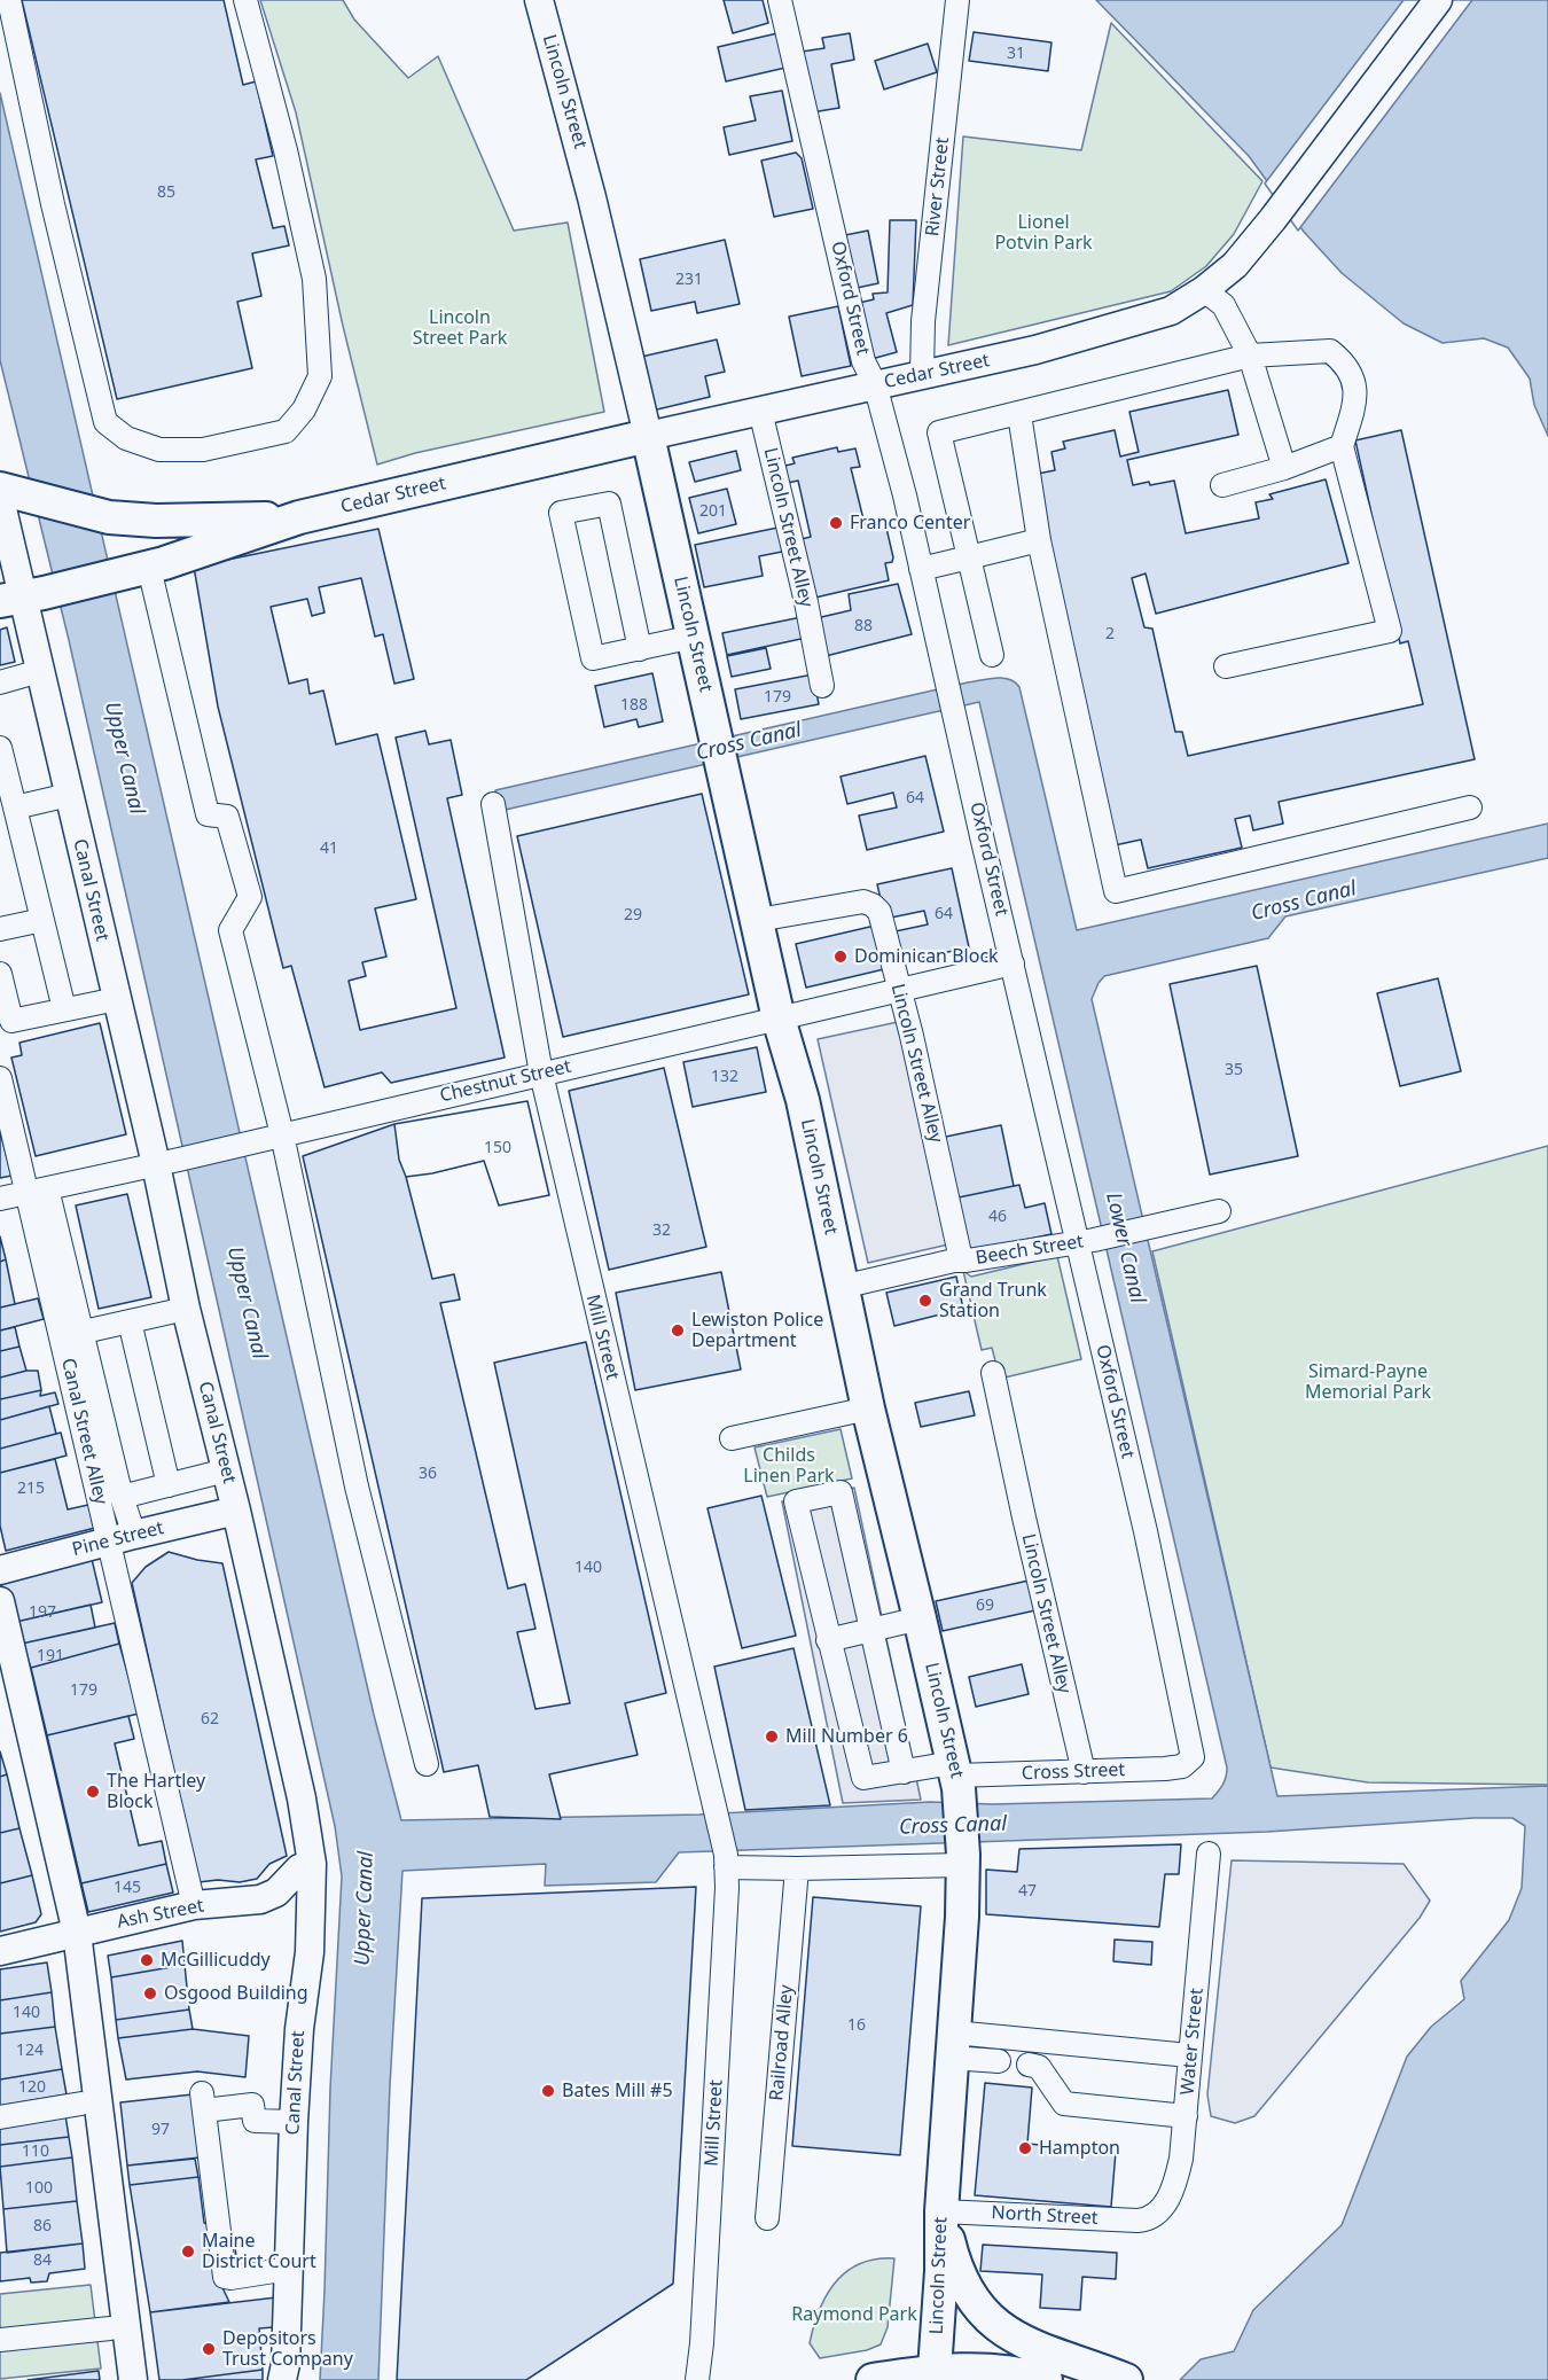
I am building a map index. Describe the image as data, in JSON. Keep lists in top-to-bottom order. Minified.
{"streets":{"highway":["Lincoln Street","Cedar Street"],"main road":["Canal Street","Pine Street","Ash Street"],"street":["River Street","Oxford Street","Lincoln Street Alley","Chestnut Street","Beech Street","Mill Street","Canal Street Alley","Cross Street","Water Street","Railroad Alley","North Street"]},"crossings":[["Lincoln Street","Cedar Street"],["Lincoln Street","Lincoln Street Alley"],["Lincoln Street","Chestnut Street"],["Lincoln Street","Beech Street"],["Lincoln Street","Cross Street"],["Lincoln Street","North Street"],["River Street","Cedar Street"],["Oxford Street","Cedar Street"],["Oxford Street","Chestnut Street"],["Oxford Street","Beech Street"],["Oxford Street","Cross Street"],["Cedar Street","Lincoln Street Alley"],["Cedar Street","Canal Street"],["Lincoln Street Alley","Chestnut Street"],["Lincoln Street Alley","Beech Street"],["Lincoln Street Alley","Cross Street"],["Canal Street","Chestnut Street"],["Canal Street","Pine Street"],["Canal Street","Ash Street"],["Chestnut Street","Mill Street"],["Chestnut Street","Canal Street Alley"],["Canal Street Alley","Pine Street"],["Canal Street Alley","Ash Street"],["Water Street","North Street"]],"water":["Cross Canal","Upper Canal","Lower Canal"],"parks":["Lionel Potvin Park","Lincoln Street Park","Simard-Payne Memorial Park","Childs Linen Park","Raymond Park"],"places":["Franco Center","Dominican Block","Grand Trunk Station","Lewiston Police Department","Mill Number 6","The Hartley Block","McGillicuddy","Osgood Building","Bates Mill #5","Hampton","Maine District Court","Depositors Trust Company"],"house_numbers":["31","85","231","201","88","2","179","188","64","41","64","29","35","132","150","46","32","36","215","140","69","197","191","179","62","145","47","140","16","124","120","97","110","100","86","84"]}
